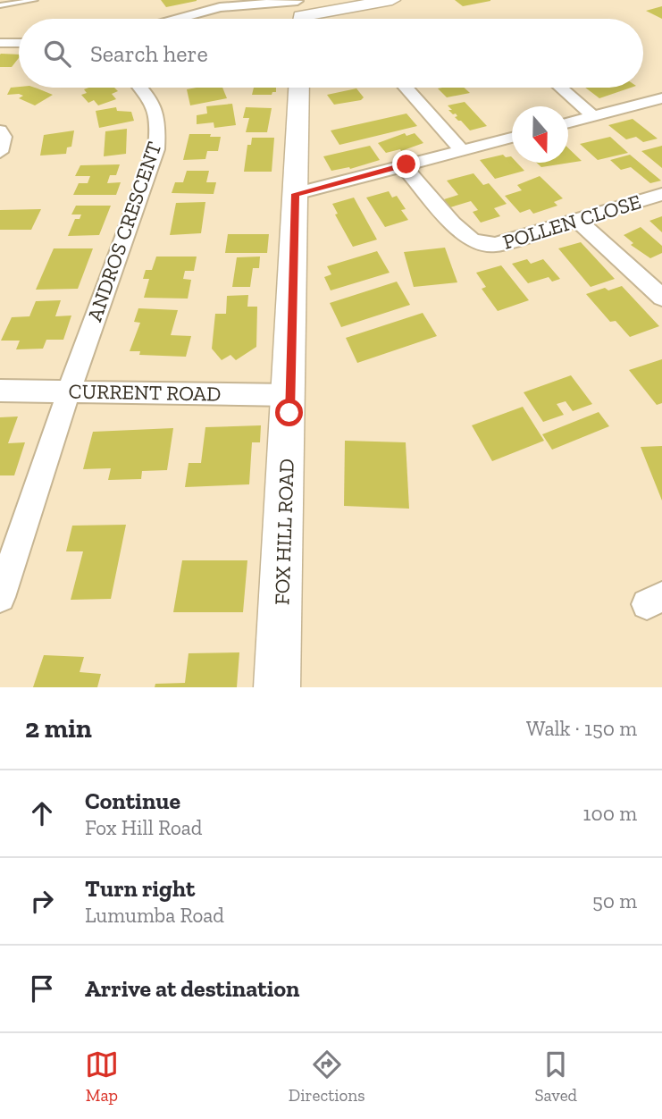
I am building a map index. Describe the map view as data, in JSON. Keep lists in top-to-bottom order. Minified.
{"streets":{"main road":["FOX HILL ROAD"],"street":["POLLEN CLOSE","ANDROS CRESCENT","CURRENT ROAD"]},"crossings":[["ANDROS CRESCENT","CURRENT ROAD"],["CURRENT ROAD","FOX HILL ROAD"]],"north":"bottom","page":{"search":"Search here","heading":["2 min","Walk · 150 m"],"list":[["Continue","Fox Hill Road","100 m"],["Turn right","Lumumba Road","50 m"],"Arrive at destination"],"nav":["Map","Directions","Saved"]}}
